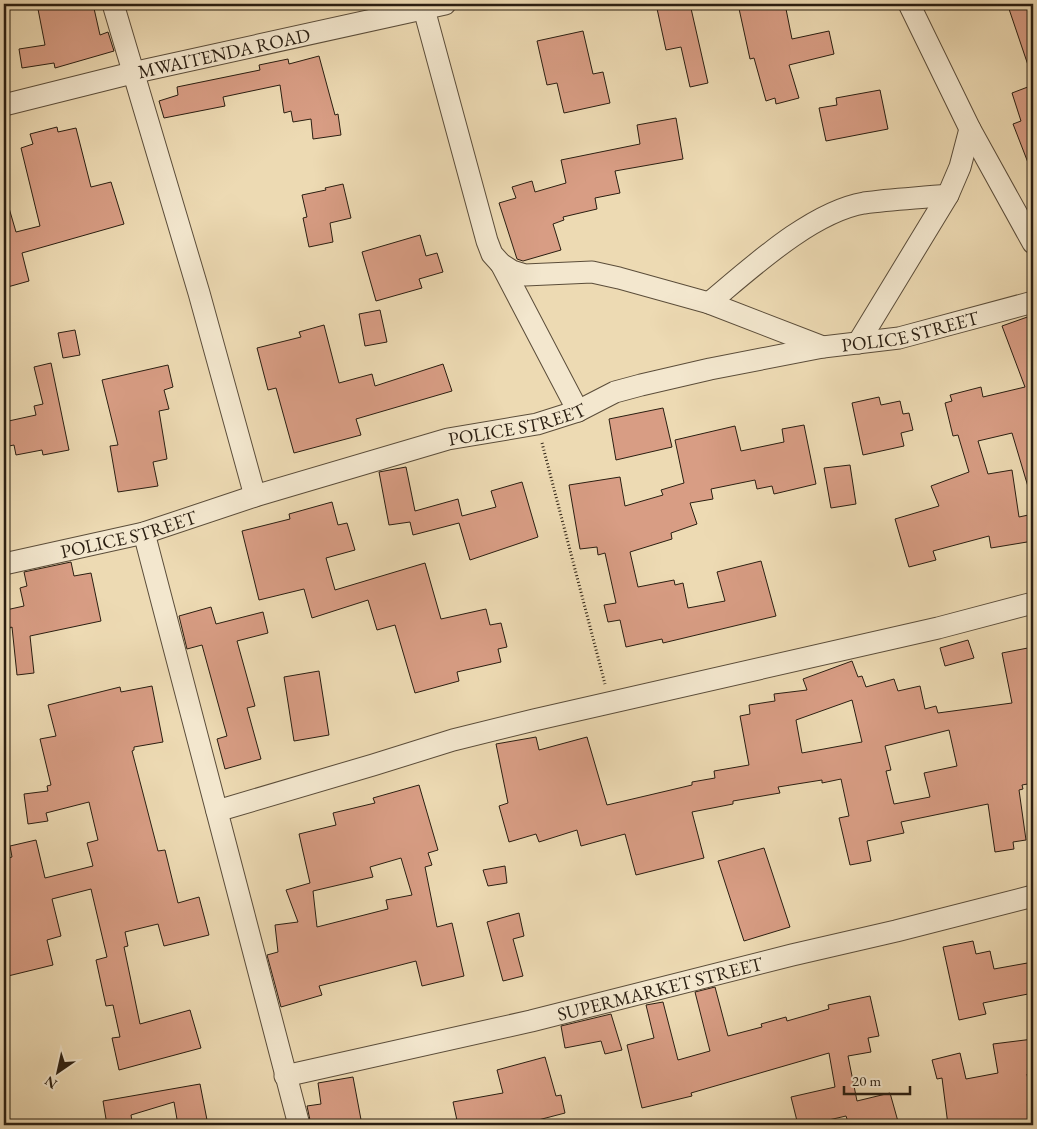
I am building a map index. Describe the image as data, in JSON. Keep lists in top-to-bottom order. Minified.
{"streets":{"street":["MWAITENDA ROAD","POLICE STREET","SUPERMARKET STREET"]},"scale_bar":"20 m","north":"bottom left"}
